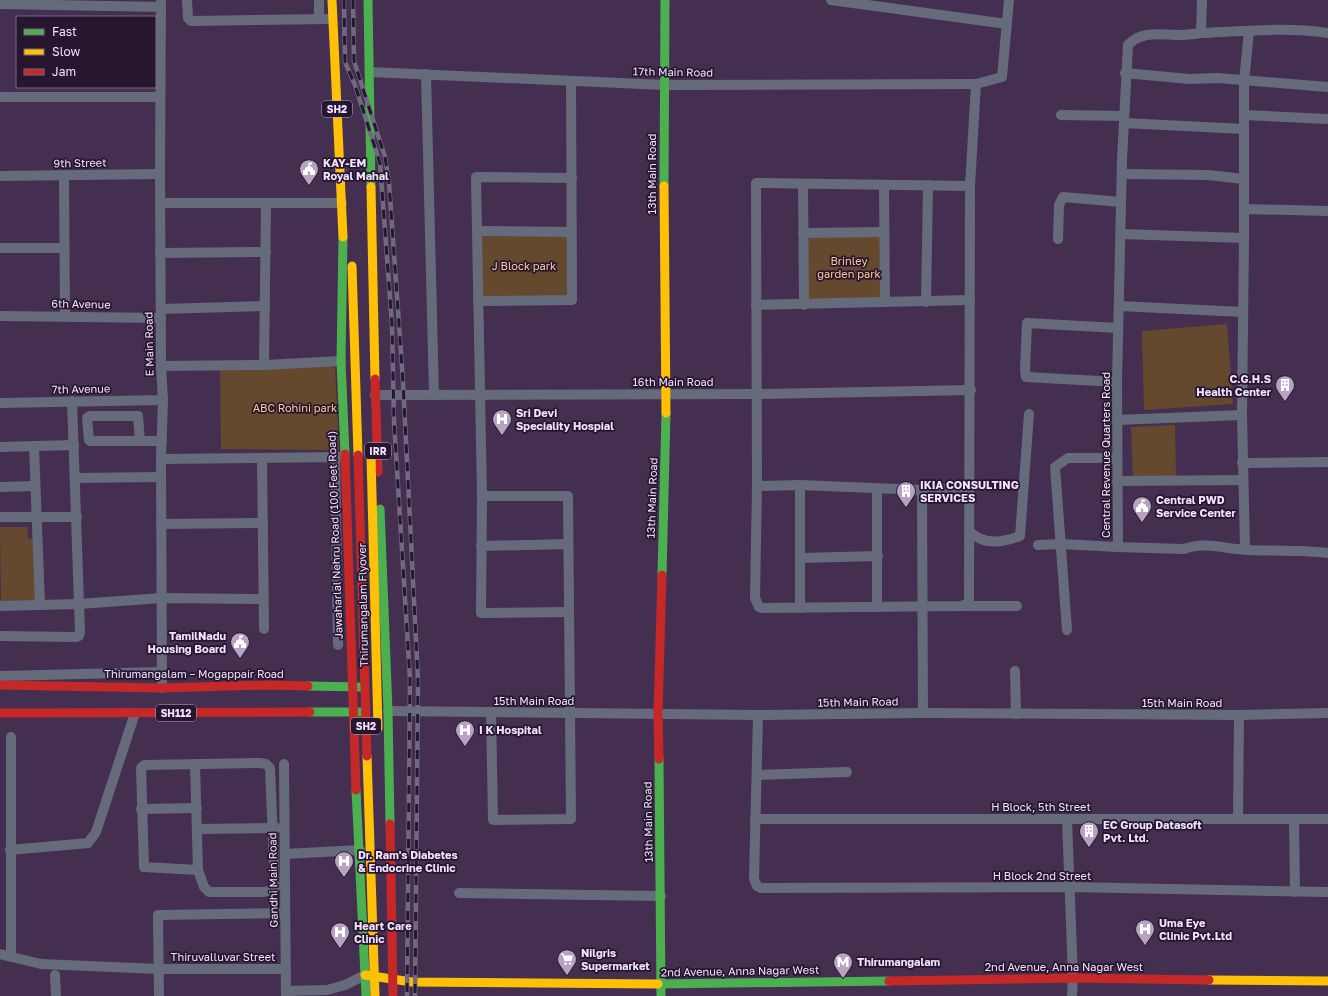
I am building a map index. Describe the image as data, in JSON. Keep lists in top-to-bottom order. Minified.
{"streets":{"main road":["SH2","13th Main Road","IRR","Jawaharlal Nehru Road (100 Feet Road)","Thirumangalam Flyover","Thirumangalam – Mogappair Road","SH112","2nd Avenue, Anna Nagar West"],"street":["17th Main Road","9th Street","6th Avenue","E Main Road","16th Main Road","7th Avenue","Central Revenue Quarters Road","15th Main Road","H Block, 5th Street","H Block 2nd Street","Gandhi Main Road","Thiruvalluvar Street"]},"crossings":[["17th Main Road","SH2"],["17th Main Road","13th Main Road"],["SH2","IRR"],["SH2","Thirumangalam Flyover"],["9th Street","E Main Road"],["13th Main Road","16th Main Road"],["13th Main Road","15th Main Road"],["13th Main Road","2nd Avenue, Anna Nagar West"],["6th Avenue","E Main Road"],["E Main Road","7th Avenue"],["E Main Road","Thirumangalam – Mogappair Road"],["16th Main Road","IRR"],["IRR","Thirumangalam Flyover"],["IRR","Thirumangalam – Mogappair Road"],["IRR","15th Main Road"],["IRR","SH112"],["IRR","2nd Avenue, Anna Nagar West"],["Jawaharlal Nehru Road (100 Feet Road)","Thirumangalam Flyover"],["Jawaharlal Nehru Road (100 Feet Road)","Thirumangalam – Mogappair Road"],["Jawaharlal Nehru Road (100 Feet Road)","SH112"],["Jawaharlal Nehru Road (100 Feet Road)","2nd Avenue, Anna Nagar West"],["15th Main Road","SH112"],["H Block, 5th Street","H Block 2nd Street"],["Gandhi Main Road","Thiruvalluvar Street"]],"parks":["Brinley garden park","J Block park","ABC Rohini park"],"places":{"public building":["KAY-EM Royal Mahal","Central PWD Service Center","TamilNadu Housing Board"],"building":["C.G.H.S Health Center","IKIA CONSULTING SERVICES","EC Group Datasoft Pvt. Ltd."],"hospital":["Sri Devi Speciality Hospial","I K Hospital","Dr. Ram's Diabetes & Endocrine Clinic","Uma Eye Clinic Pvt.Ltd","Heart Care Clinic"],"supermarket":["Nilgris Supermarket"],"metro station":["Thirumangalam"]},"legend":["Fast","Slow","Jam"]}
